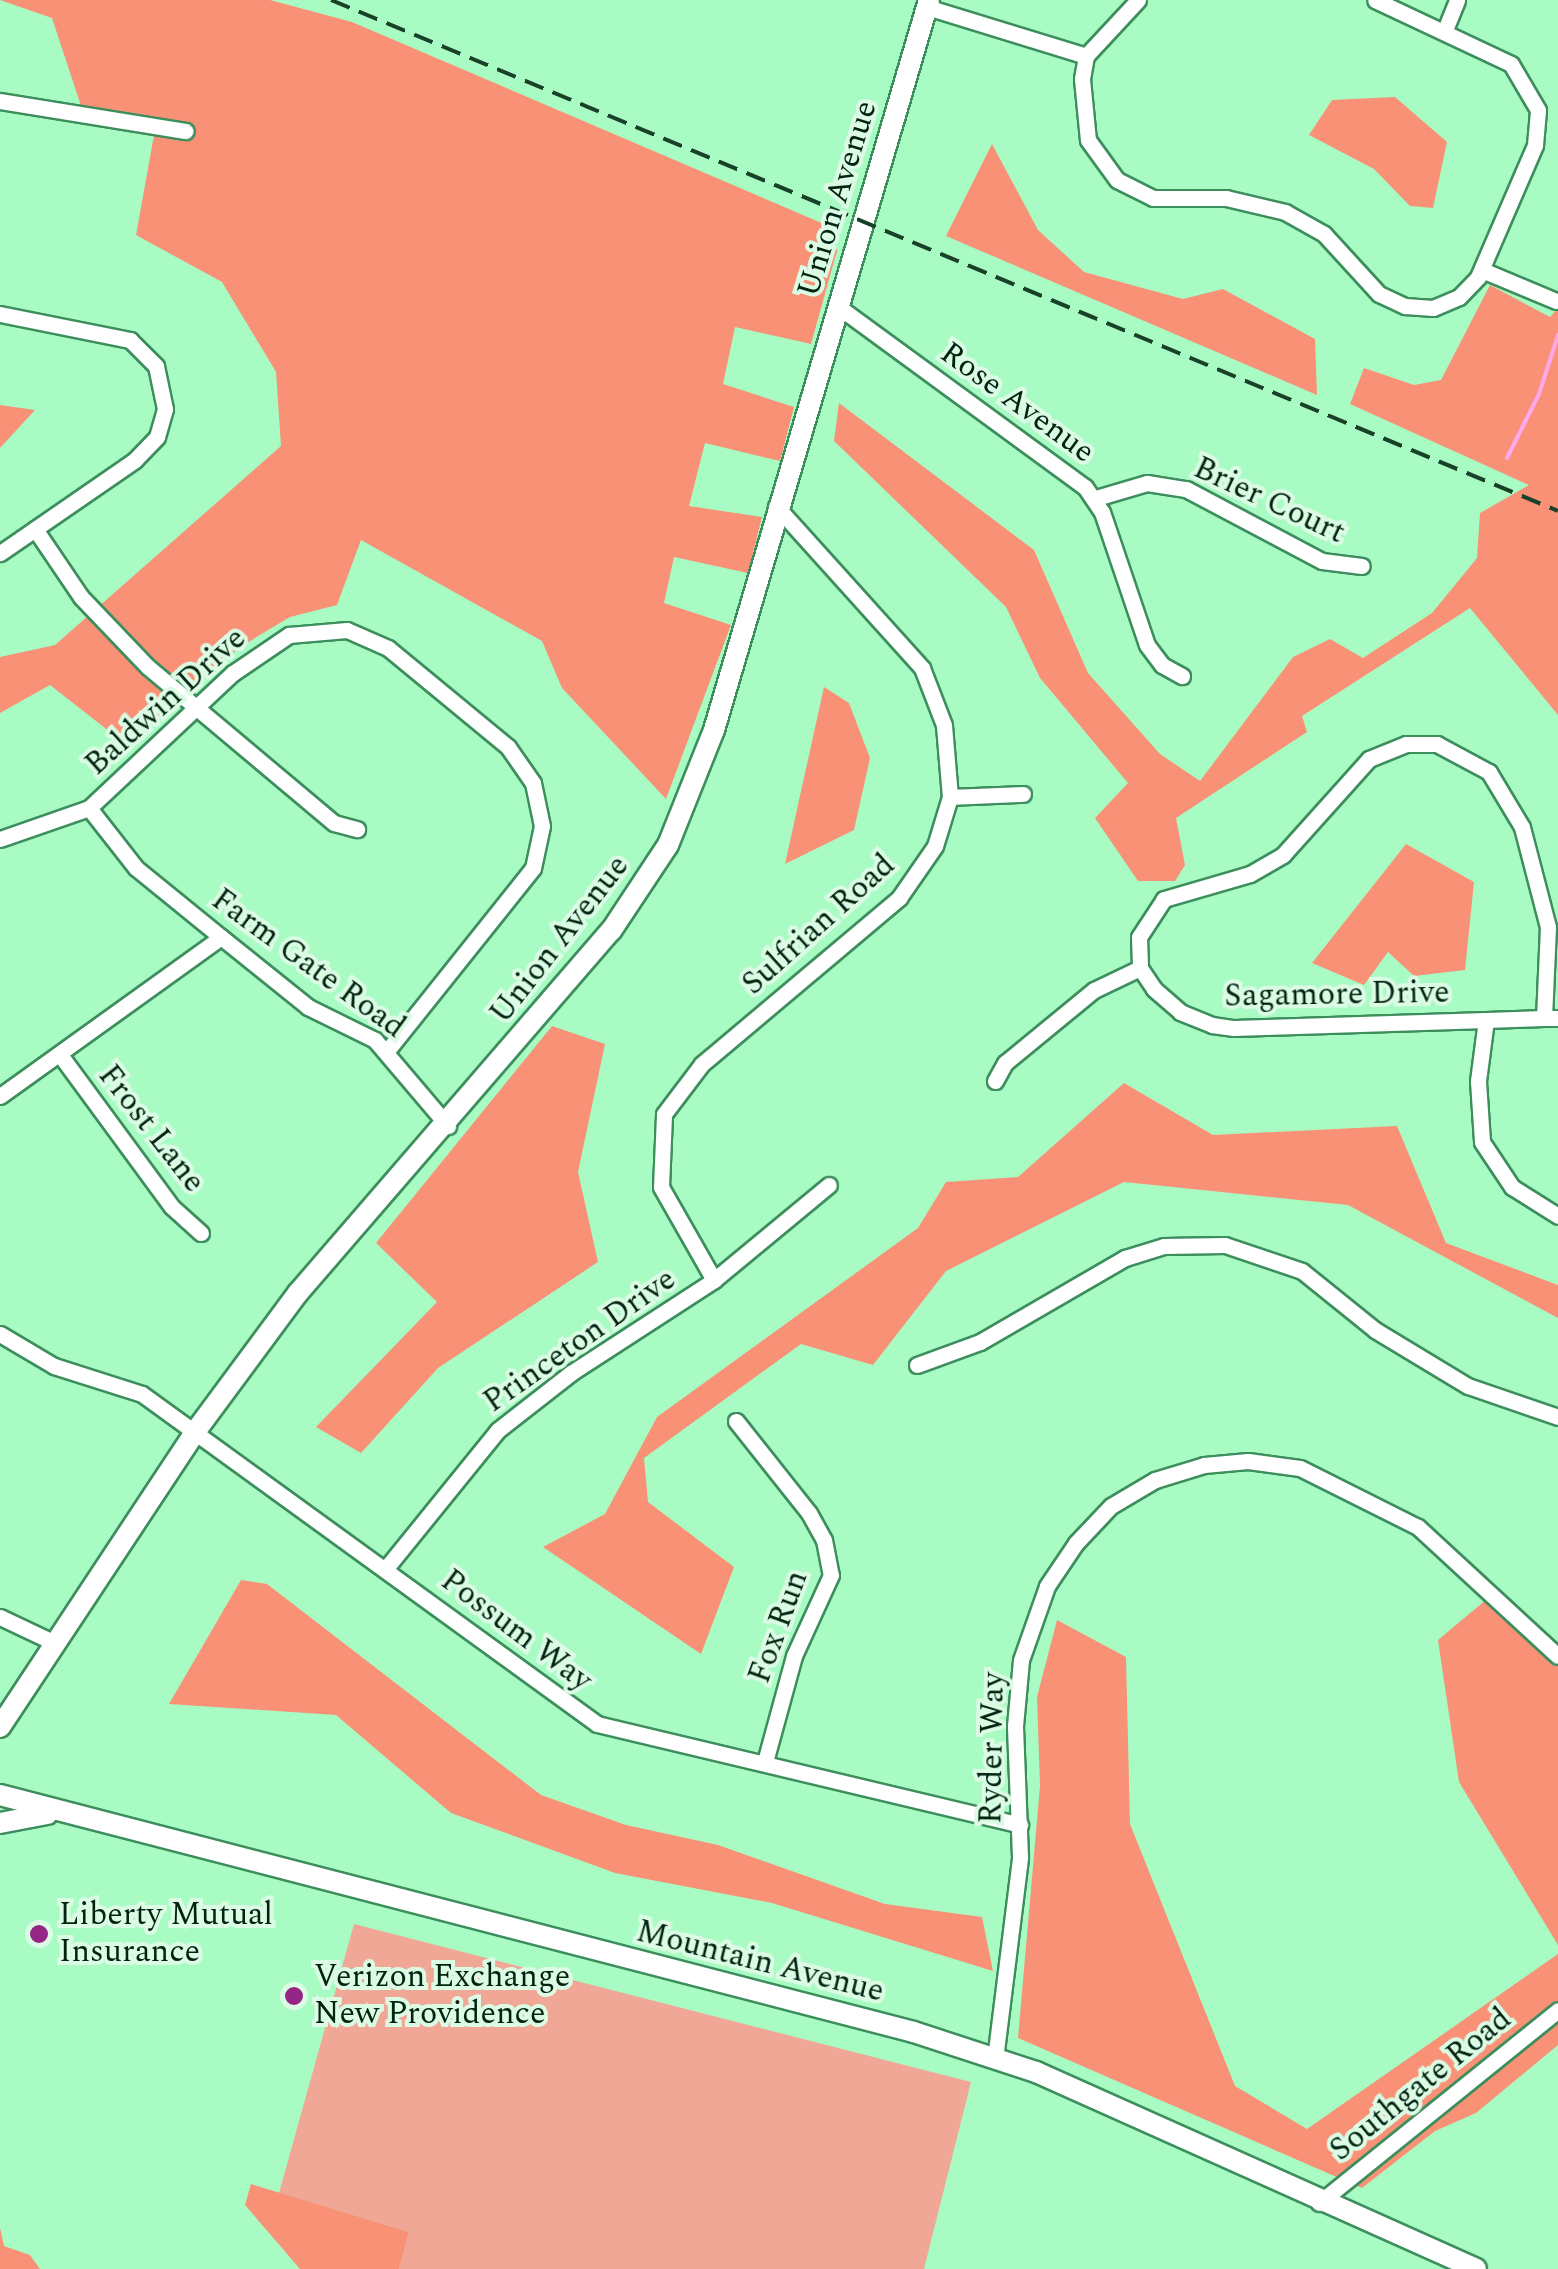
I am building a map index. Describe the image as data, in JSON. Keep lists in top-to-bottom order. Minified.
{"streets":{"main road":["Union Avenue","Mountain Avenue"],"street":["Rose Avenue","Brier Court","Baldwin Drive","Sulfrian Road","Farm Gate Road","Sagamore Drive","Frost Lane","Princeton Drive","Fox Run","Possum Way","Ryder Way","Southgate Road"]},"crossings":[["Union Avenue","Rose Avenue"],["Union Avenue","Sulfrian Road"],["Union Avenue","Farm Gate Road"],["Union Avenue","Possum Way"],["Rose Avenue","Brier Court"],["Baldwin Drive","Farm Gate Road"],["Sulfrian Road","Princeton Drive"],["Princeton Drive","Possum Way"],["Fox Run","Possum Way"],["Possum Way","Ryder Way"],["Ryder Way","Mountain Avenue"],["Mountain Avenue","Southgate Road"]],"places":["Liberty Mutual Insurance","Verizon Exchange New Providence"]}
